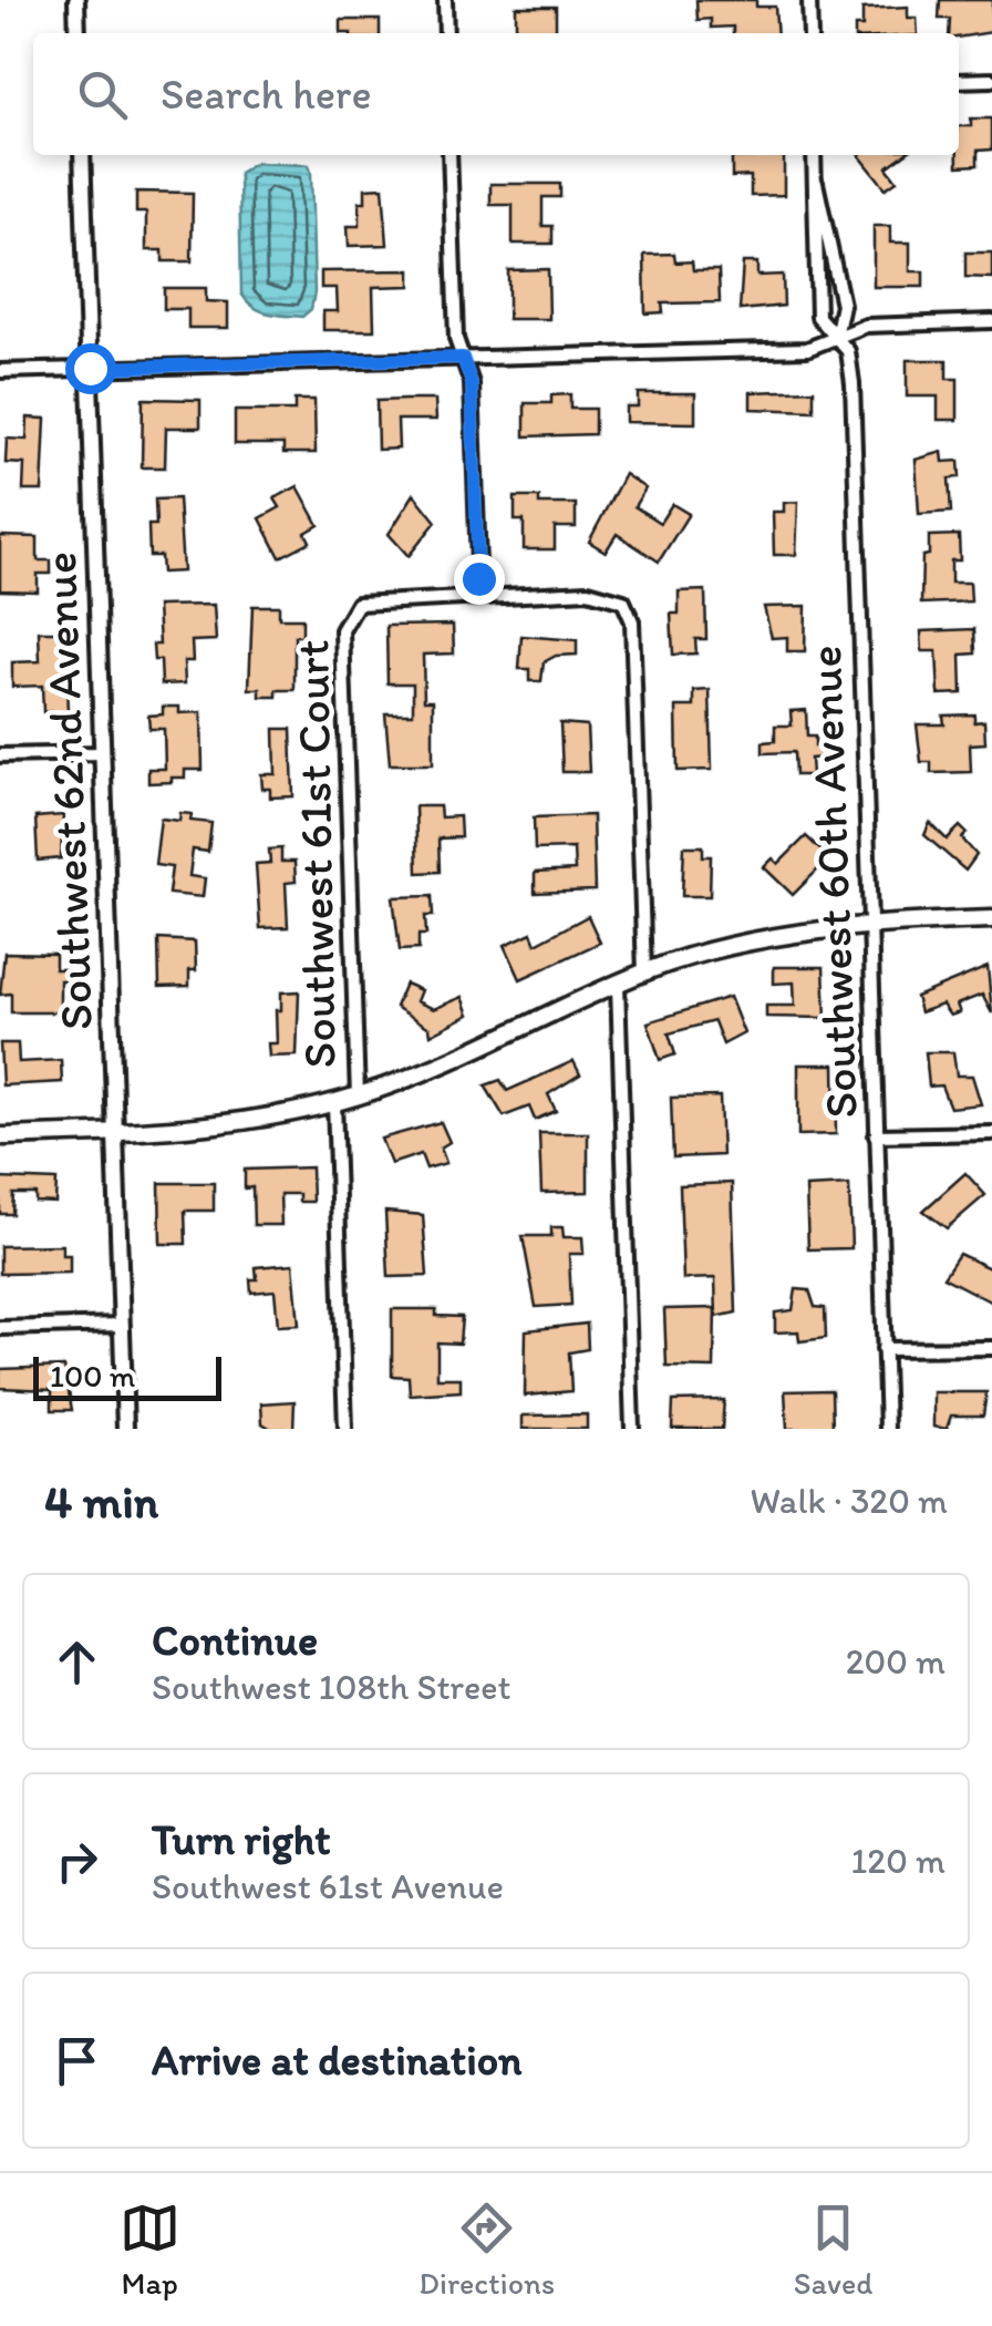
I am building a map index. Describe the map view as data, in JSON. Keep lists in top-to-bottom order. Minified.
{"streets":{"street":["Southwest 62nd Avenue","Southwest 61st Court","Southwest 60th Avenue"]},"scale_bar":"100 m","page":{"search":"Search here","scale":"100 m","heading":["4 min","Walk · 320 m"],"list":[["Continue","Southwest 108th Street","200 m"],["Turn right","Southwest 61st Avenue","120 m"],"Arrive at destination"],"nav":["Map","Directions","Saved"]}}
